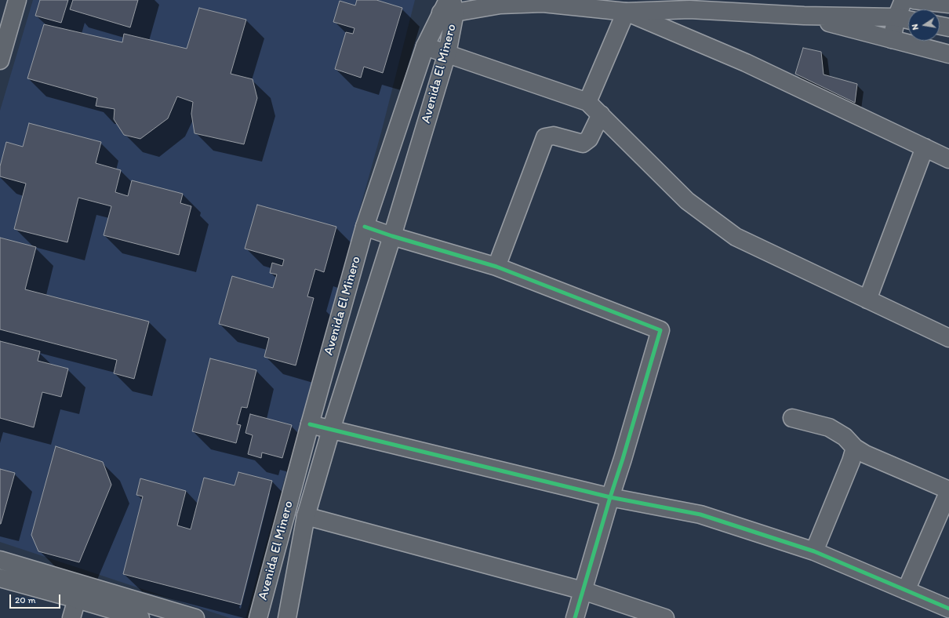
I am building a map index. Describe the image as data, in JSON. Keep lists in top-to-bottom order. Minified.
{"streets":{"street":["Avenida El Minero"]},"scale_bar":"20 m","north":"left"}
